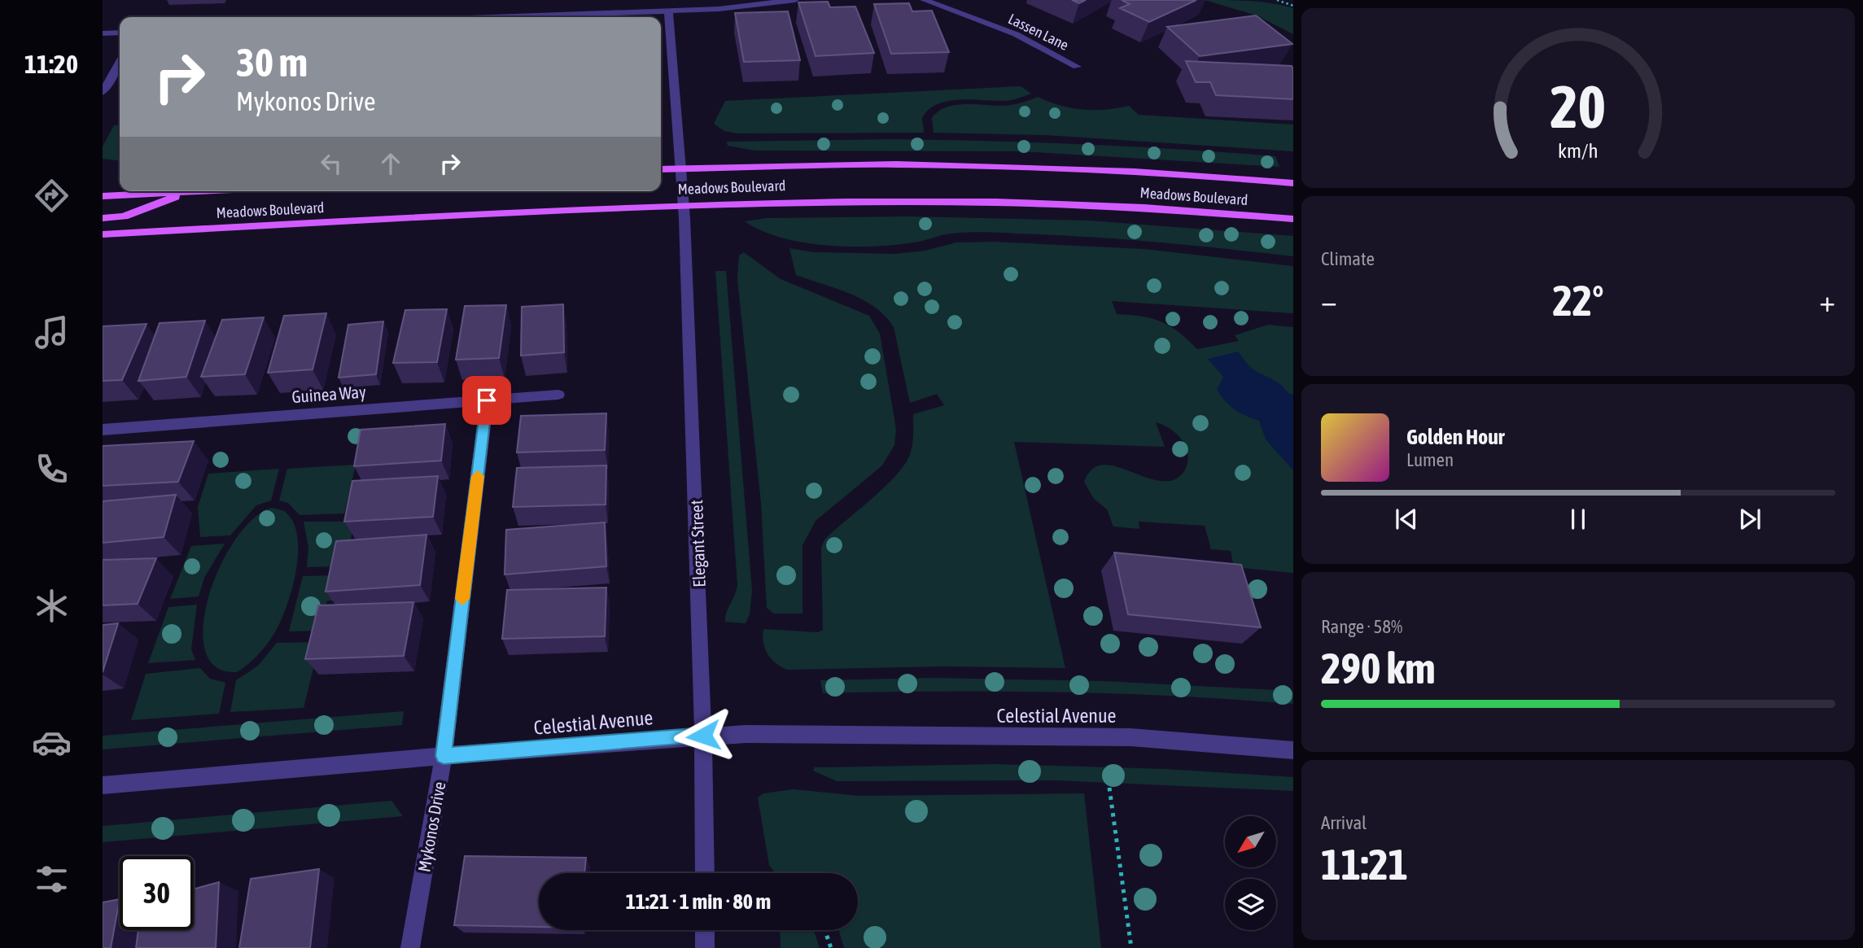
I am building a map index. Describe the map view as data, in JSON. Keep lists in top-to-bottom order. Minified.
{"streets":{"main road":["Meadows Boulevard"],"street":["Lassen Lane","Guinea Way","Elegant Street","Celestial Avenue","Mykonos Drive"]},"crossings":[["Meadows Boulevard","Elegant Street"],["Guinea Way","Mykonos Drive"],["Elegant Street","Celestial Avenue"],["Celestial Avenue","Mykonos Drive"]],"north":"bottom left","page":{"tabs":"11:20","turn":["30 m","Mykonos Drive"],"tile":["Climate",["Range · 58%","290 km"],["Arrival","11:21"]],"heat":["−","22°","+"],"song":["Golden Hour","Lumen"],"limit":"30","trip":"11:21 · 1 min · 80 m","gauge":["20","km/h"]}}
